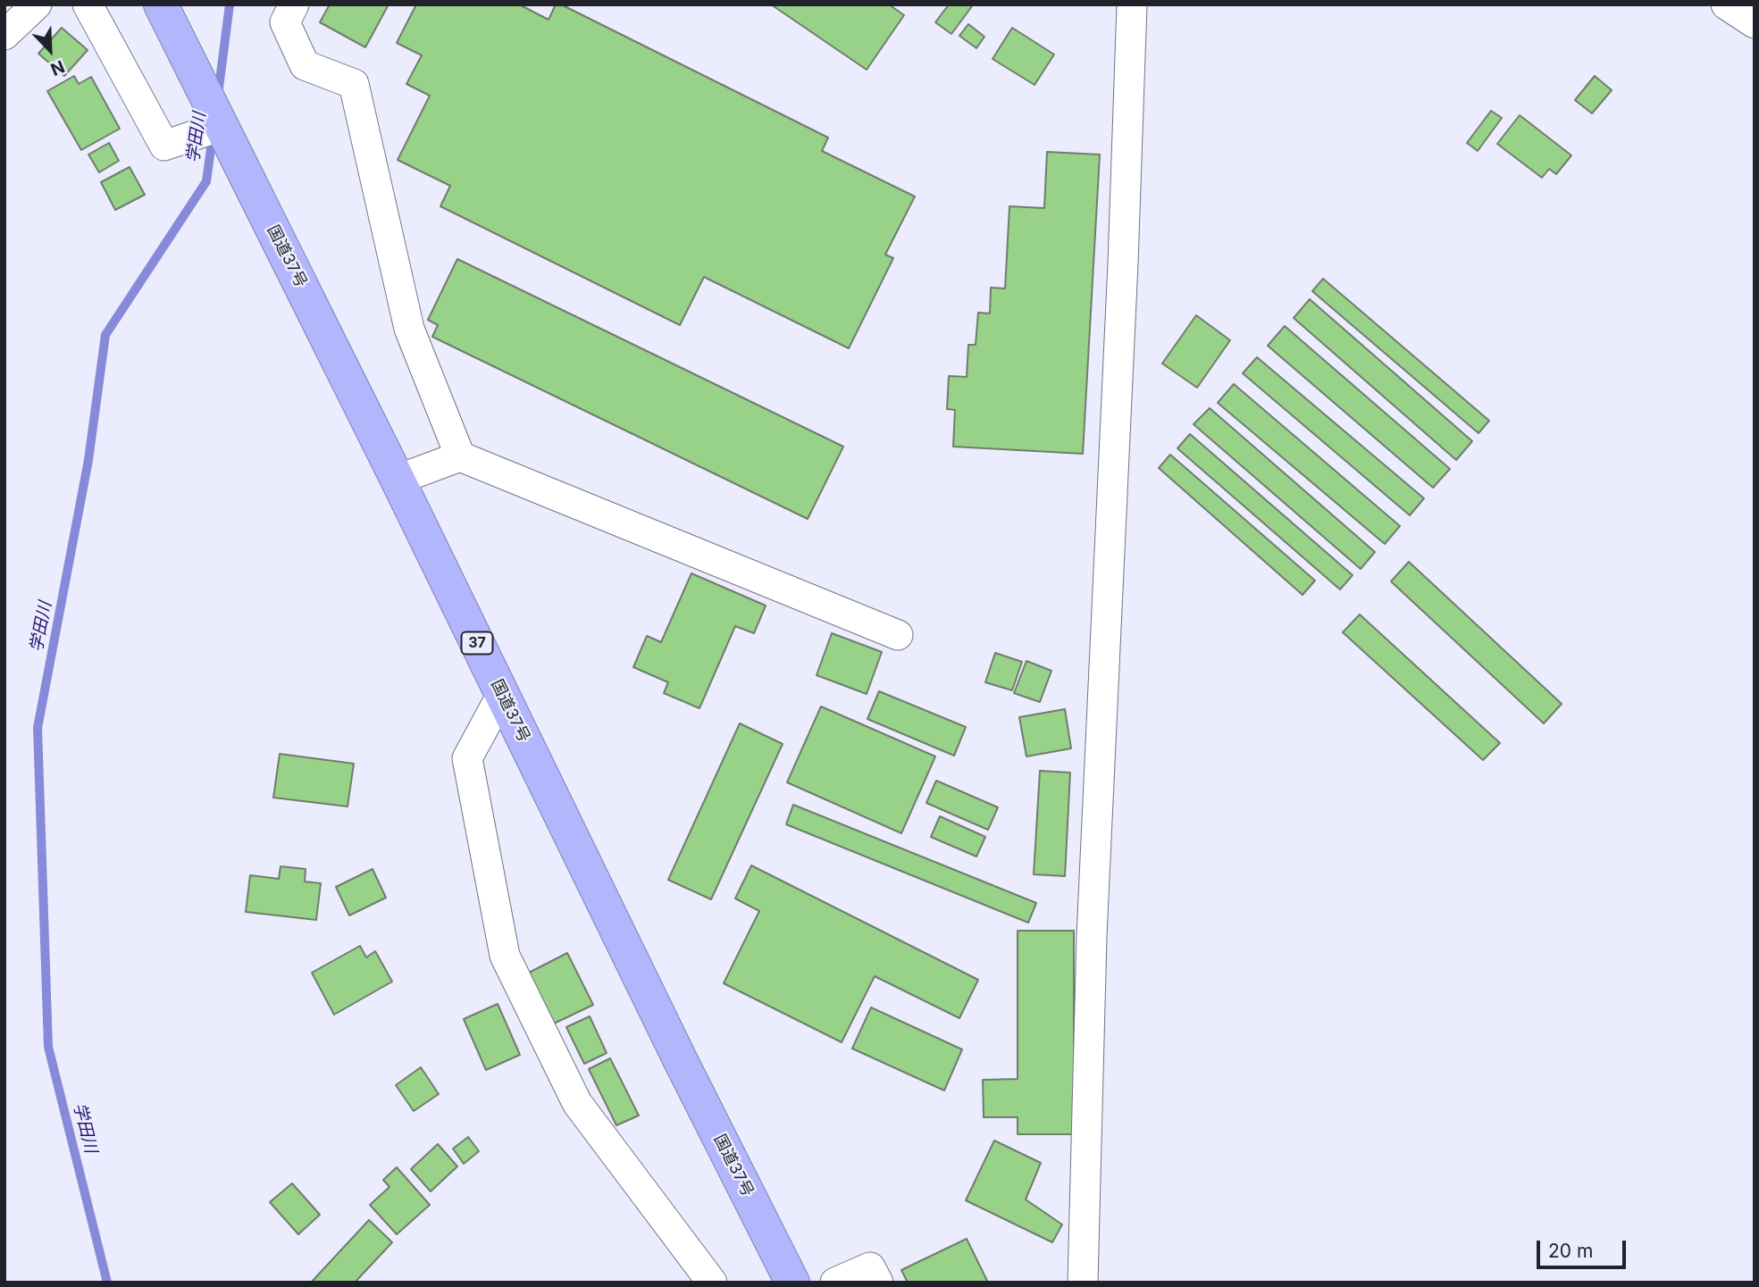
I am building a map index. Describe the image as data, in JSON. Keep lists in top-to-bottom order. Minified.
{"streets":{"highway":["国道37号","37"]},"water":["学田川"],"scale_bar":"20 m","north":"bottom right"}
